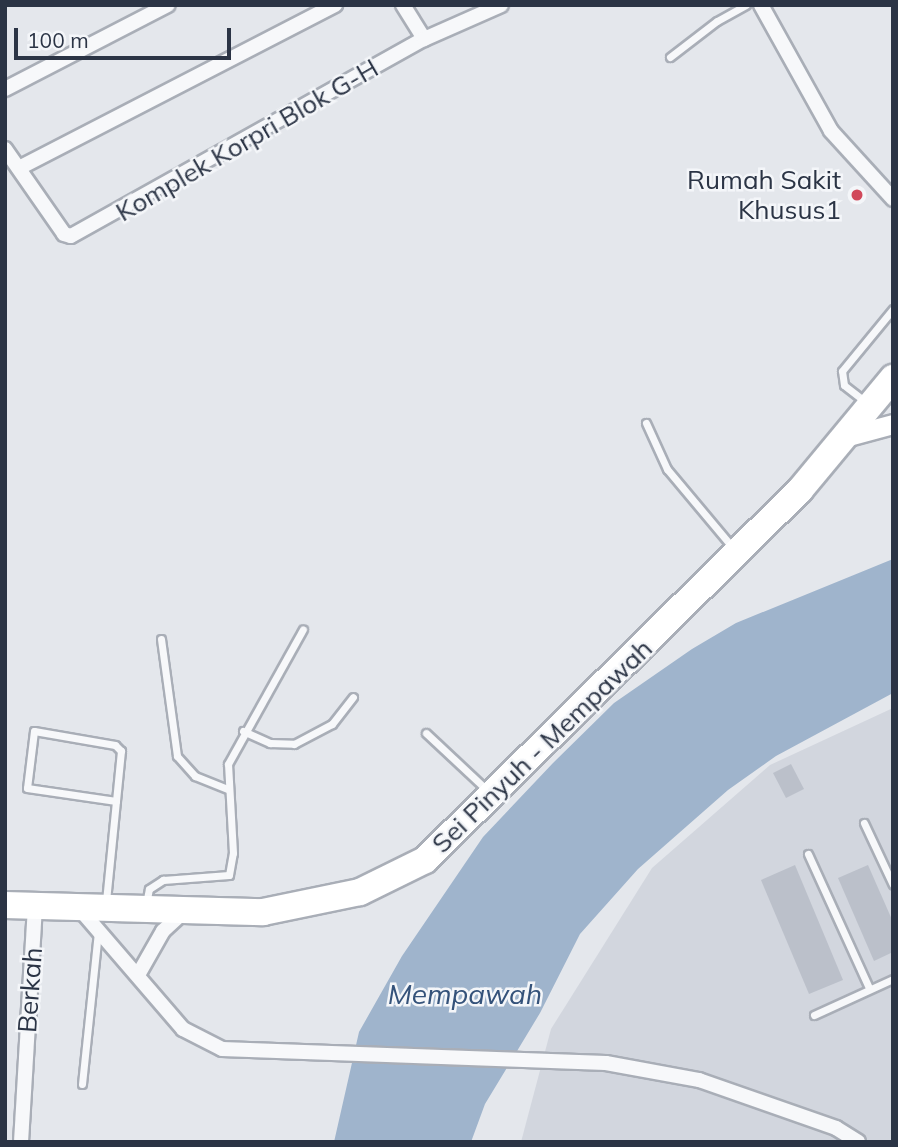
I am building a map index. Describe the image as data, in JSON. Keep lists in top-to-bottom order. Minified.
{"streets":{"highway":["Sei Pinyuh - Mempawah"],"street":["Komplek Korpri Blok G-H","Berkah"]},"crossings":[["Sei Pinyuh - Mempawah","Berkah"]],"water":["Mempawah"],"places":["Rumah Sakit Khusus1"],"scale_bar":"100 m"}
